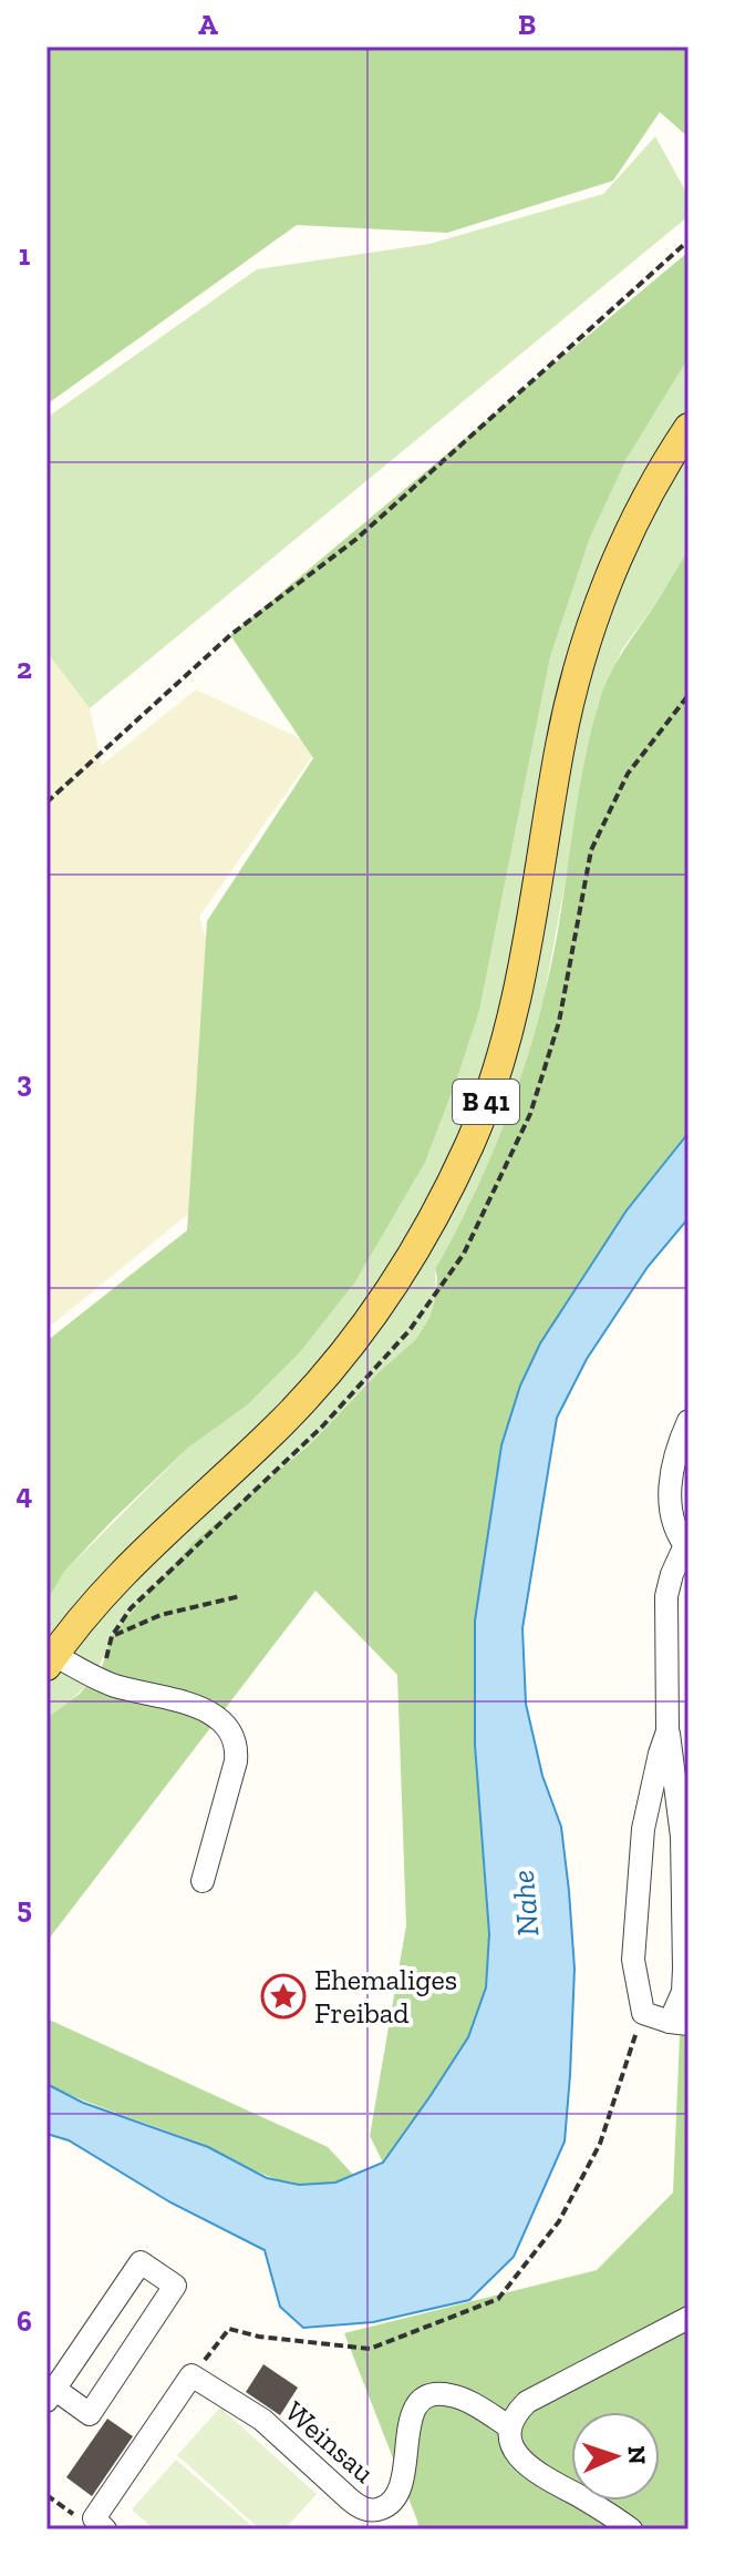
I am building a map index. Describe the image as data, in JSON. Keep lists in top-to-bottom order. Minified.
{"streets":{"main road":["B 41"],"street":["Weinsau"]},"water":["Nahe"],"places":{"place":["Ehemaliges Freibad"]},"north":"right","grid":{"columns":["A","B"],"rows":["1","2","3","4","5","6"]}}
